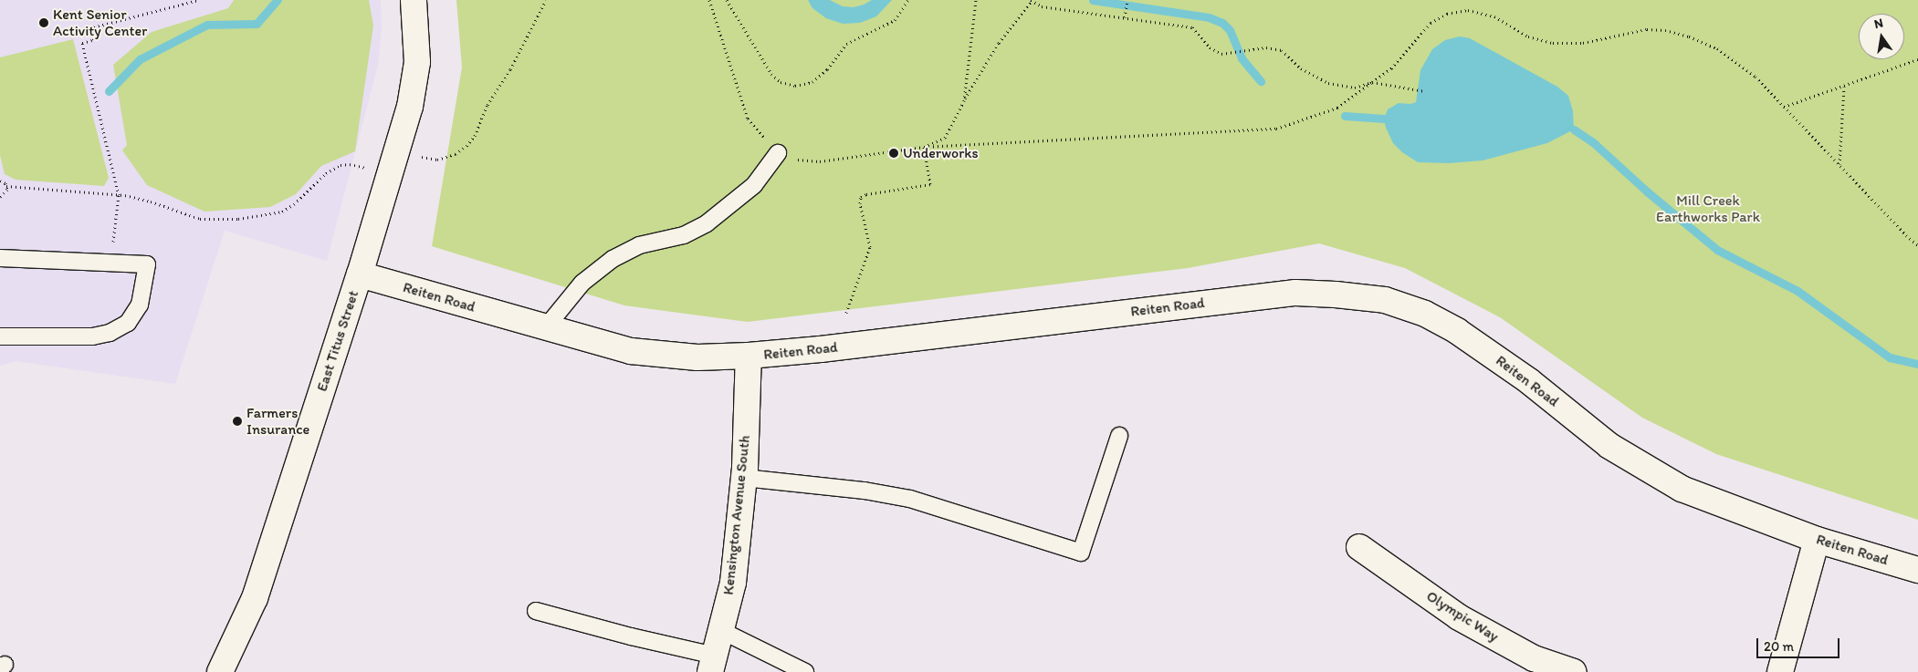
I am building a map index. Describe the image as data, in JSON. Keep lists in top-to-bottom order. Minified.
{"streets":{"street":["Reiten Road","East Titus Street","Kensington Avenue South","Olympic Way"]},"crossings":[["Reiten Road","East Titus Street"],["Reiten Road","Kensington Avenue South"]],"parks":["Mill Creek Earthworks Park"],"places":["Kent Senior Activity Center","Underworks","Farmers Insurance"],"scale_bar":"20 m","north":"top"}
